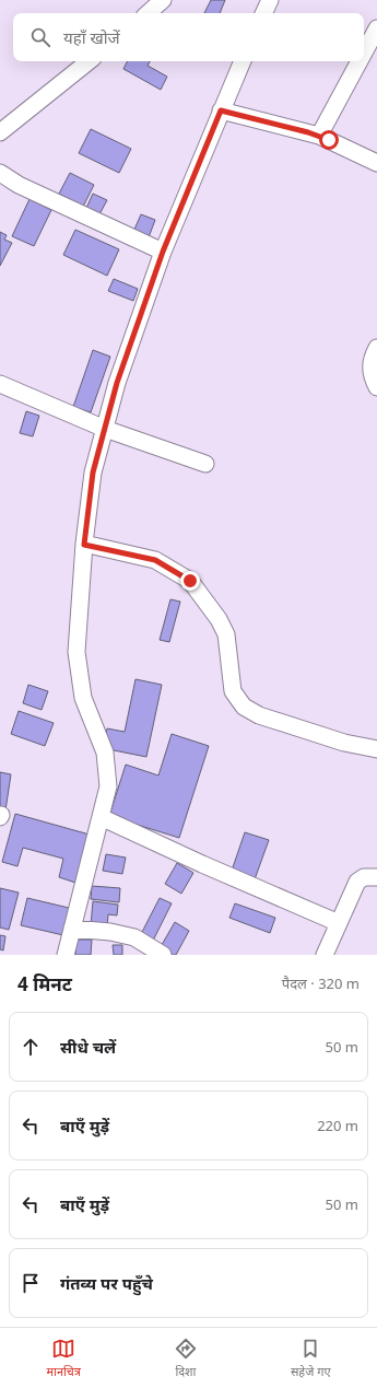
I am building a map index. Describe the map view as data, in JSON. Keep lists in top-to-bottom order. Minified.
{"page":{"search":"यहाँ खोजें","heading":["4 मिनट","पैदल · 320 m"],"list":[["सीधे चलें","50 m"],["बाएँ मुड़ें","220 m"],["बाएँ मुड़ें","50 m"],"गंतव्य पर पहुँचे"],"nav":["मानचित्र","दिशा","सहेजे गए"]}}
